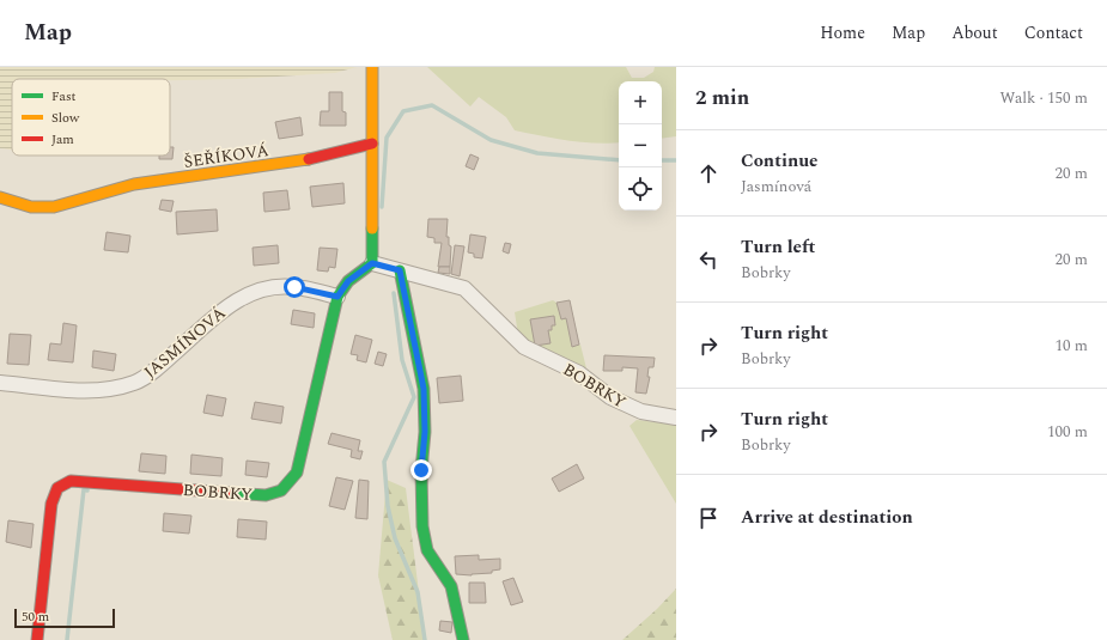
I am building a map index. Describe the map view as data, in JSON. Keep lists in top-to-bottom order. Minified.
{"streets":{"street":["ŠEŘÍKOVÁ","JASMÍNOVÁ","BOBRKY"]},"crossings":[["JASMÍNOVÁ","BOBRKY"]],"legend":["Fast","Slow","Jam"],"scale_bar":"50 m","page":{"header":"Map","nav":["Home","Map","About","Contact"],"heading":["2 min","Walk · 150 m"],"map_buttons":["+","−"],"list":[["Continue","Jasmínová","20 m"],["Turn left","Bobrky","20 m"],["Turn right","Bobrky","10 m"],["Turn right","Bobrky","100 m"],"Arrive at destination"],"scale":"50 m"}}
